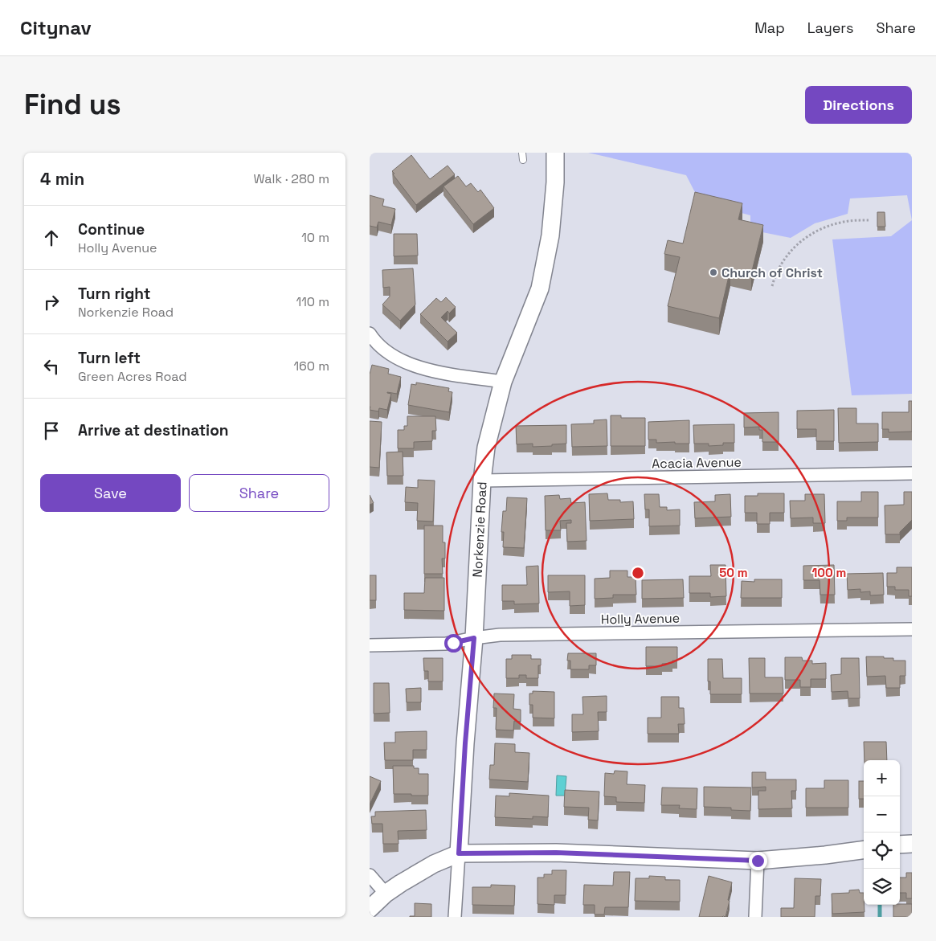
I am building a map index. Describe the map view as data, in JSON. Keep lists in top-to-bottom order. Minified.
{"streets":{"street":["Acacia Avenue","Norkenzie Road","Holly Avenue"]},"crossings":[["Acacia Avenue","Norkenzie Road"],["Norkenzie Road","Holly Avenue"]],"places":["Church of Christ"],"page":{"header":"Citynav","nav":["Map","Layers","Share"],"buttons":["Directions",["Save","Share"]],"title":"Find us","heading":["4 min","Walk · 280 m"],"list":[["Continue","Holly Avenue","10 m"],["Turn right","Norkenzie Road","110 m"],["Turn left","Green Acres Road","160 m"],"Arrive at destination"],"map_buttons":["+","−"]},"rings":["50 m","100 m"]}
